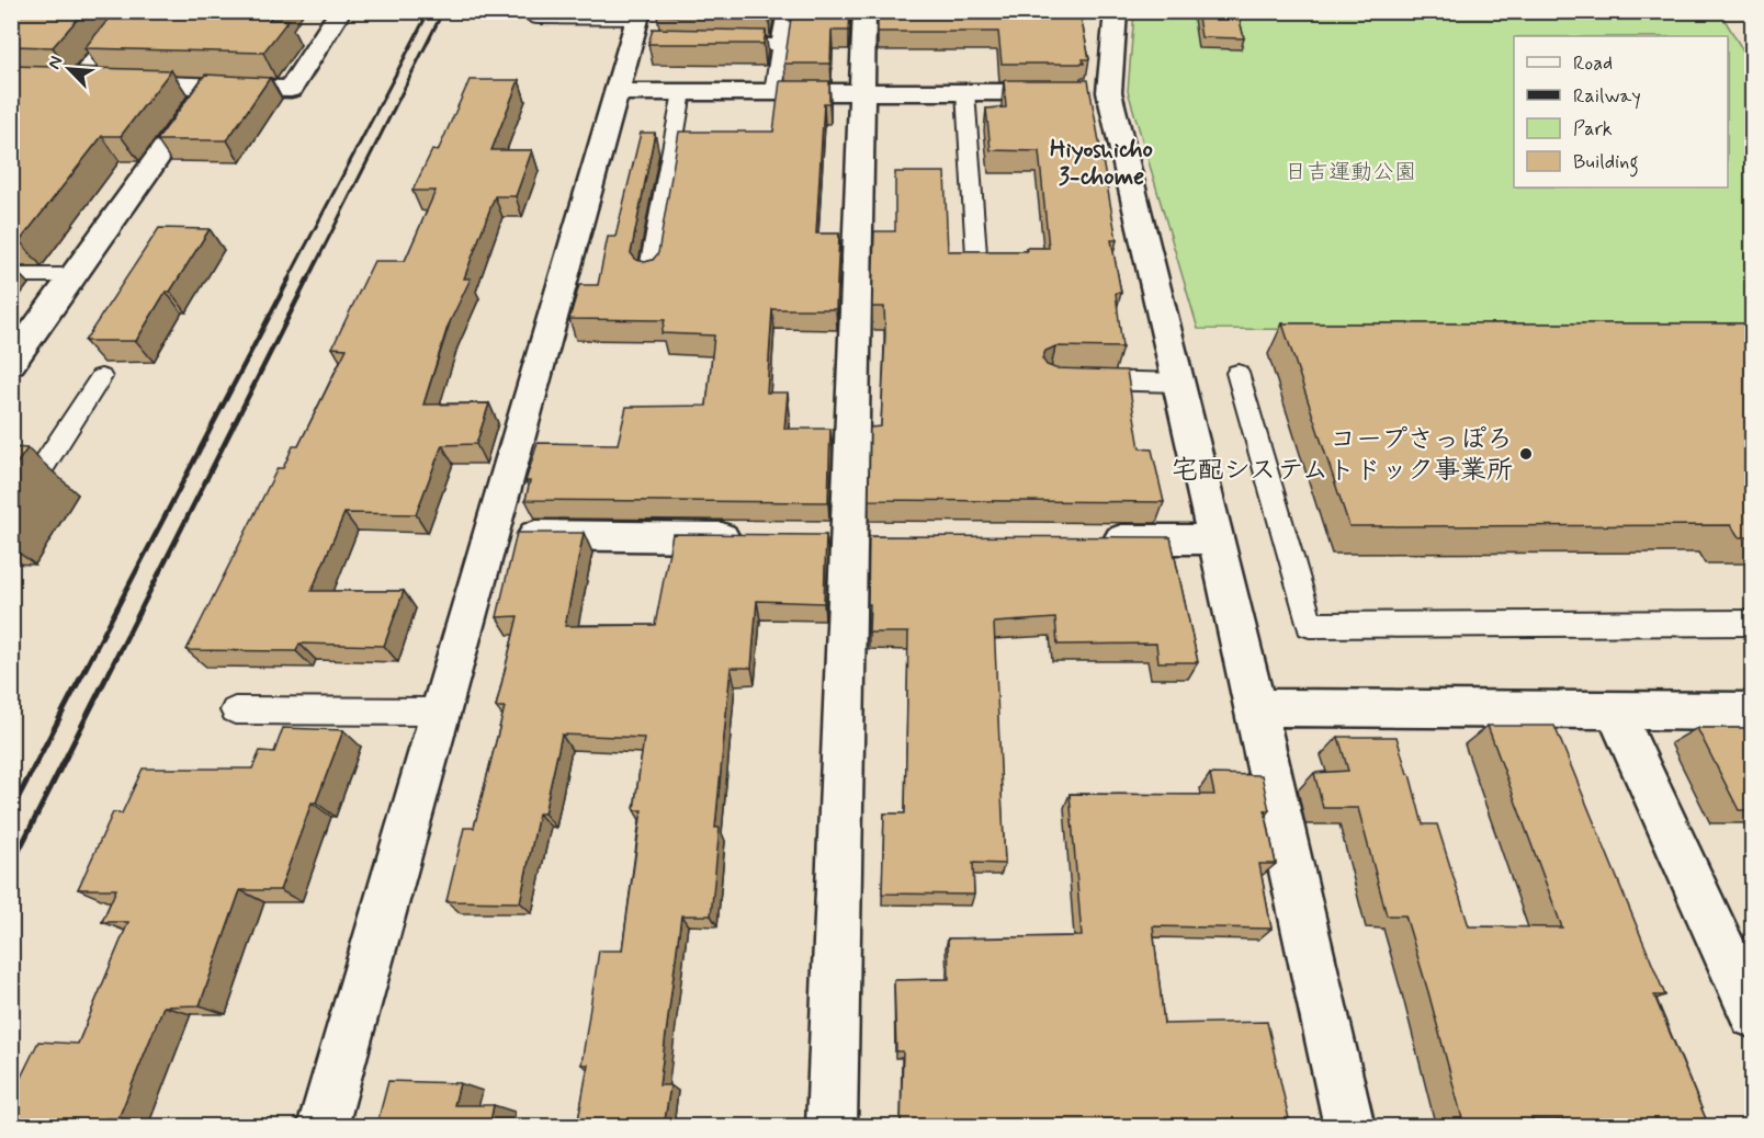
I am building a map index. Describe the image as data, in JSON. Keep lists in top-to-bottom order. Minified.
{"districts":["Hiyoshicho 3-chome"],"parks":["日吉運動公園"],"places":["コープさっぽろ 宅配システムトドック事業所"],"legend":["Road","Railway","Park","Building"],"north":"top left"}
